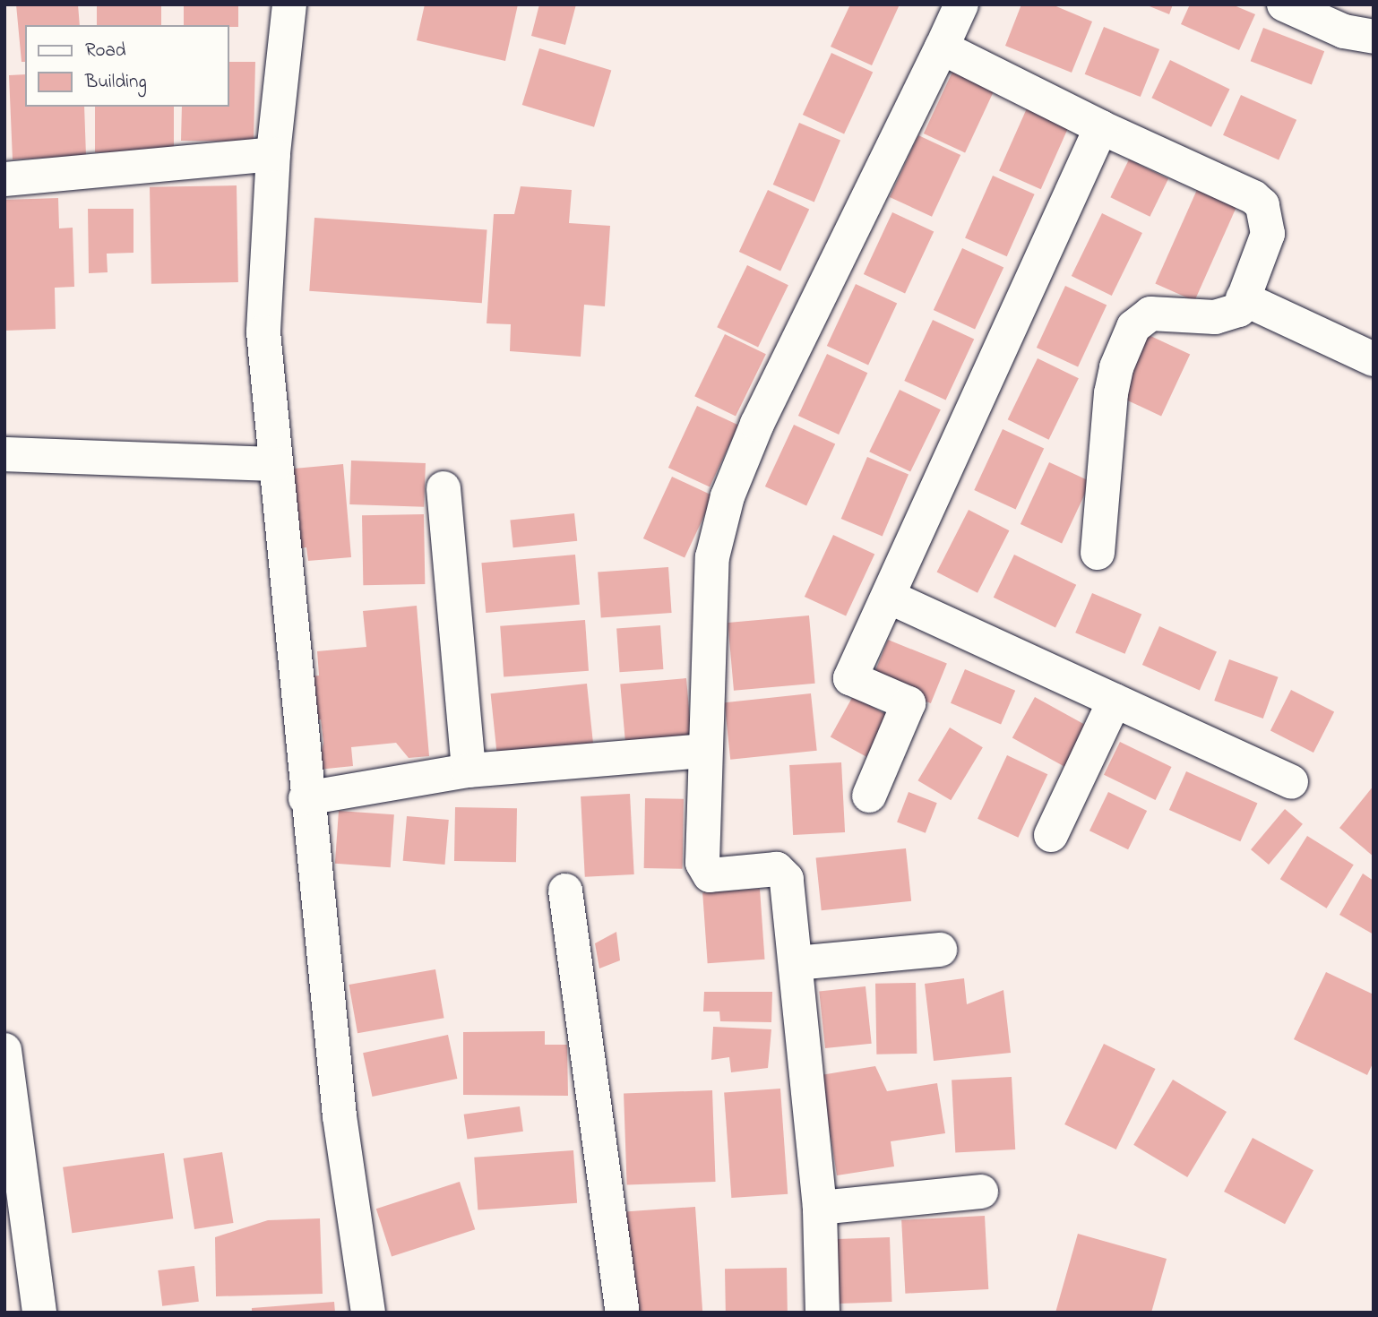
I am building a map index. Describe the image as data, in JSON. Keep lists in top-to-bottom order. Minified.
{"legend":["Road","Building"]}
